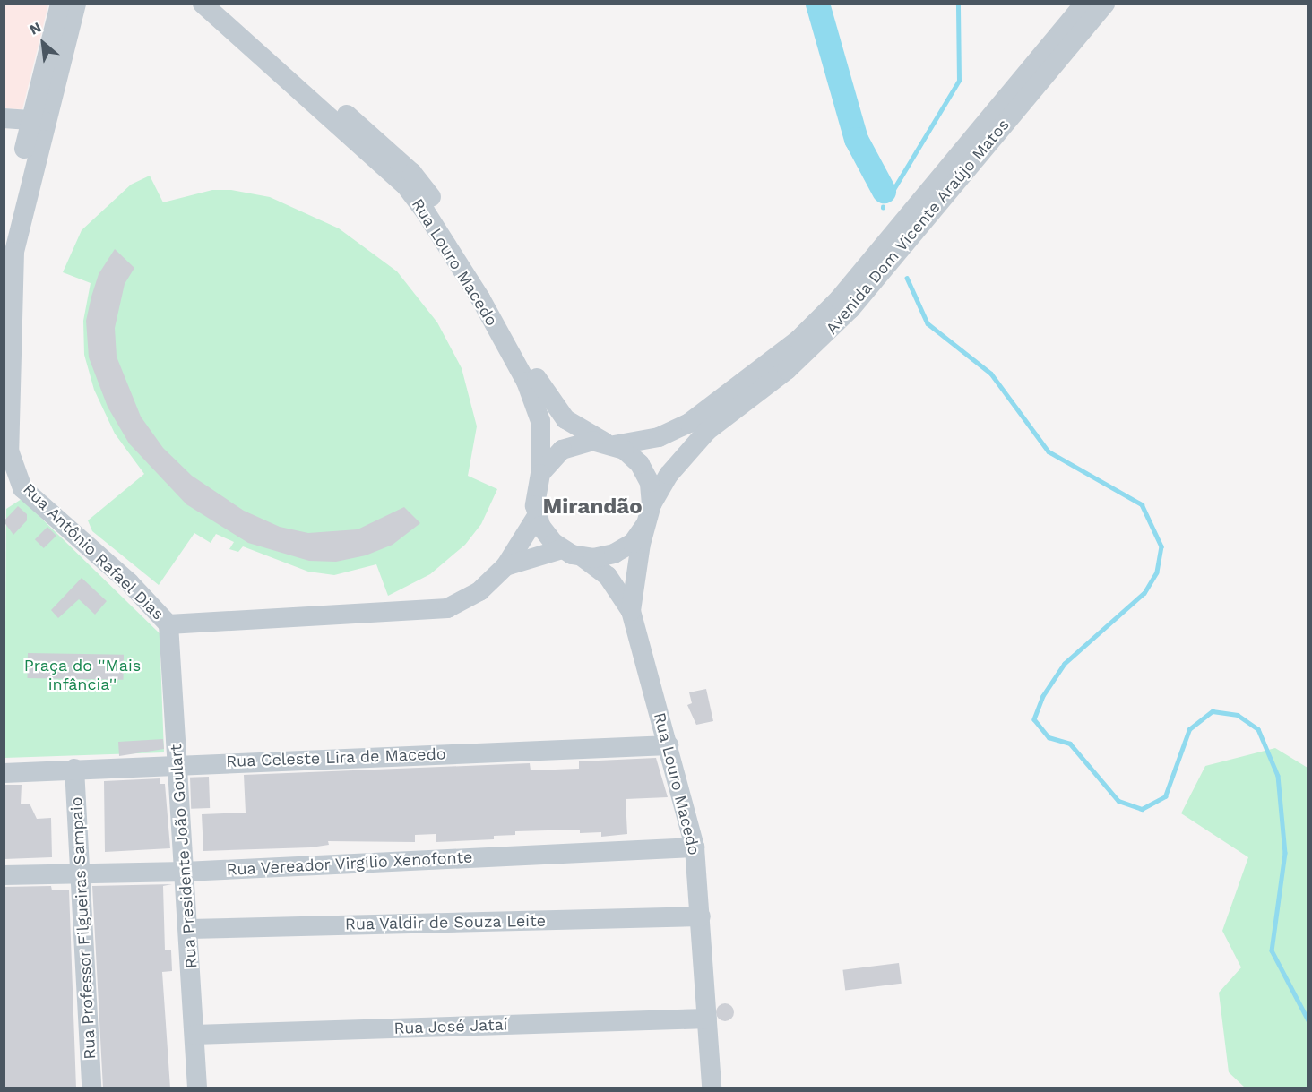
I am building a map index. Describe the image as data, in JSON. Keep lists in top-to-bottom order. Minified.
{"streets":{"street":["Avenida Dom Vicente Araújo Matos","Rua Louro Macedo","Rua Antônio Rafael Dias","Rua Celeste Lira de Macedo","Rua Presidente João Goulart","Rua Vereador Virgílio Xenofonte","Rua Valdir de Souza Leite","Rua Professor Filgueiras Sampaio","Rua José Jataí"]},"crossings":[["Avenida Dom Vicente Araújo Matos","Rua Louro Macedo"],["Rua Louro Macedo","Rua Celeste Lira de Macedo"],["Rua Louro Macedo","Rua Vereador Virgílio Xenofonte"],["Rua Louro Macedo","Rua Valdir de Souza Leite"],["Rua Louro Macedo","Rua José Jataí"],["Rua Antônio Rafael Dias","Rua Presidente João Goulart"],["Rua Celeste Lira de Macedo","Rua Presidente João Goulart"],["Rua Celeste Lira de Macedo","Rua Professor Filgueiras Sampaio"],["Rua Presidente João Goulart","Rua Vereador Virgílio Xenofonte"],["Rua Presidente João Goulart","Rua Valdir de Souza Leite"],["Rua Presidente João Goulart","Rua José Jataí"],["Rua Vereador Virgílio Xenofonte","Rua Professor Filgueiras Sampaio"]],"districts":["Mirandão"],"parks":["Praça do ''Mais infância''"],"north":"top left"}
